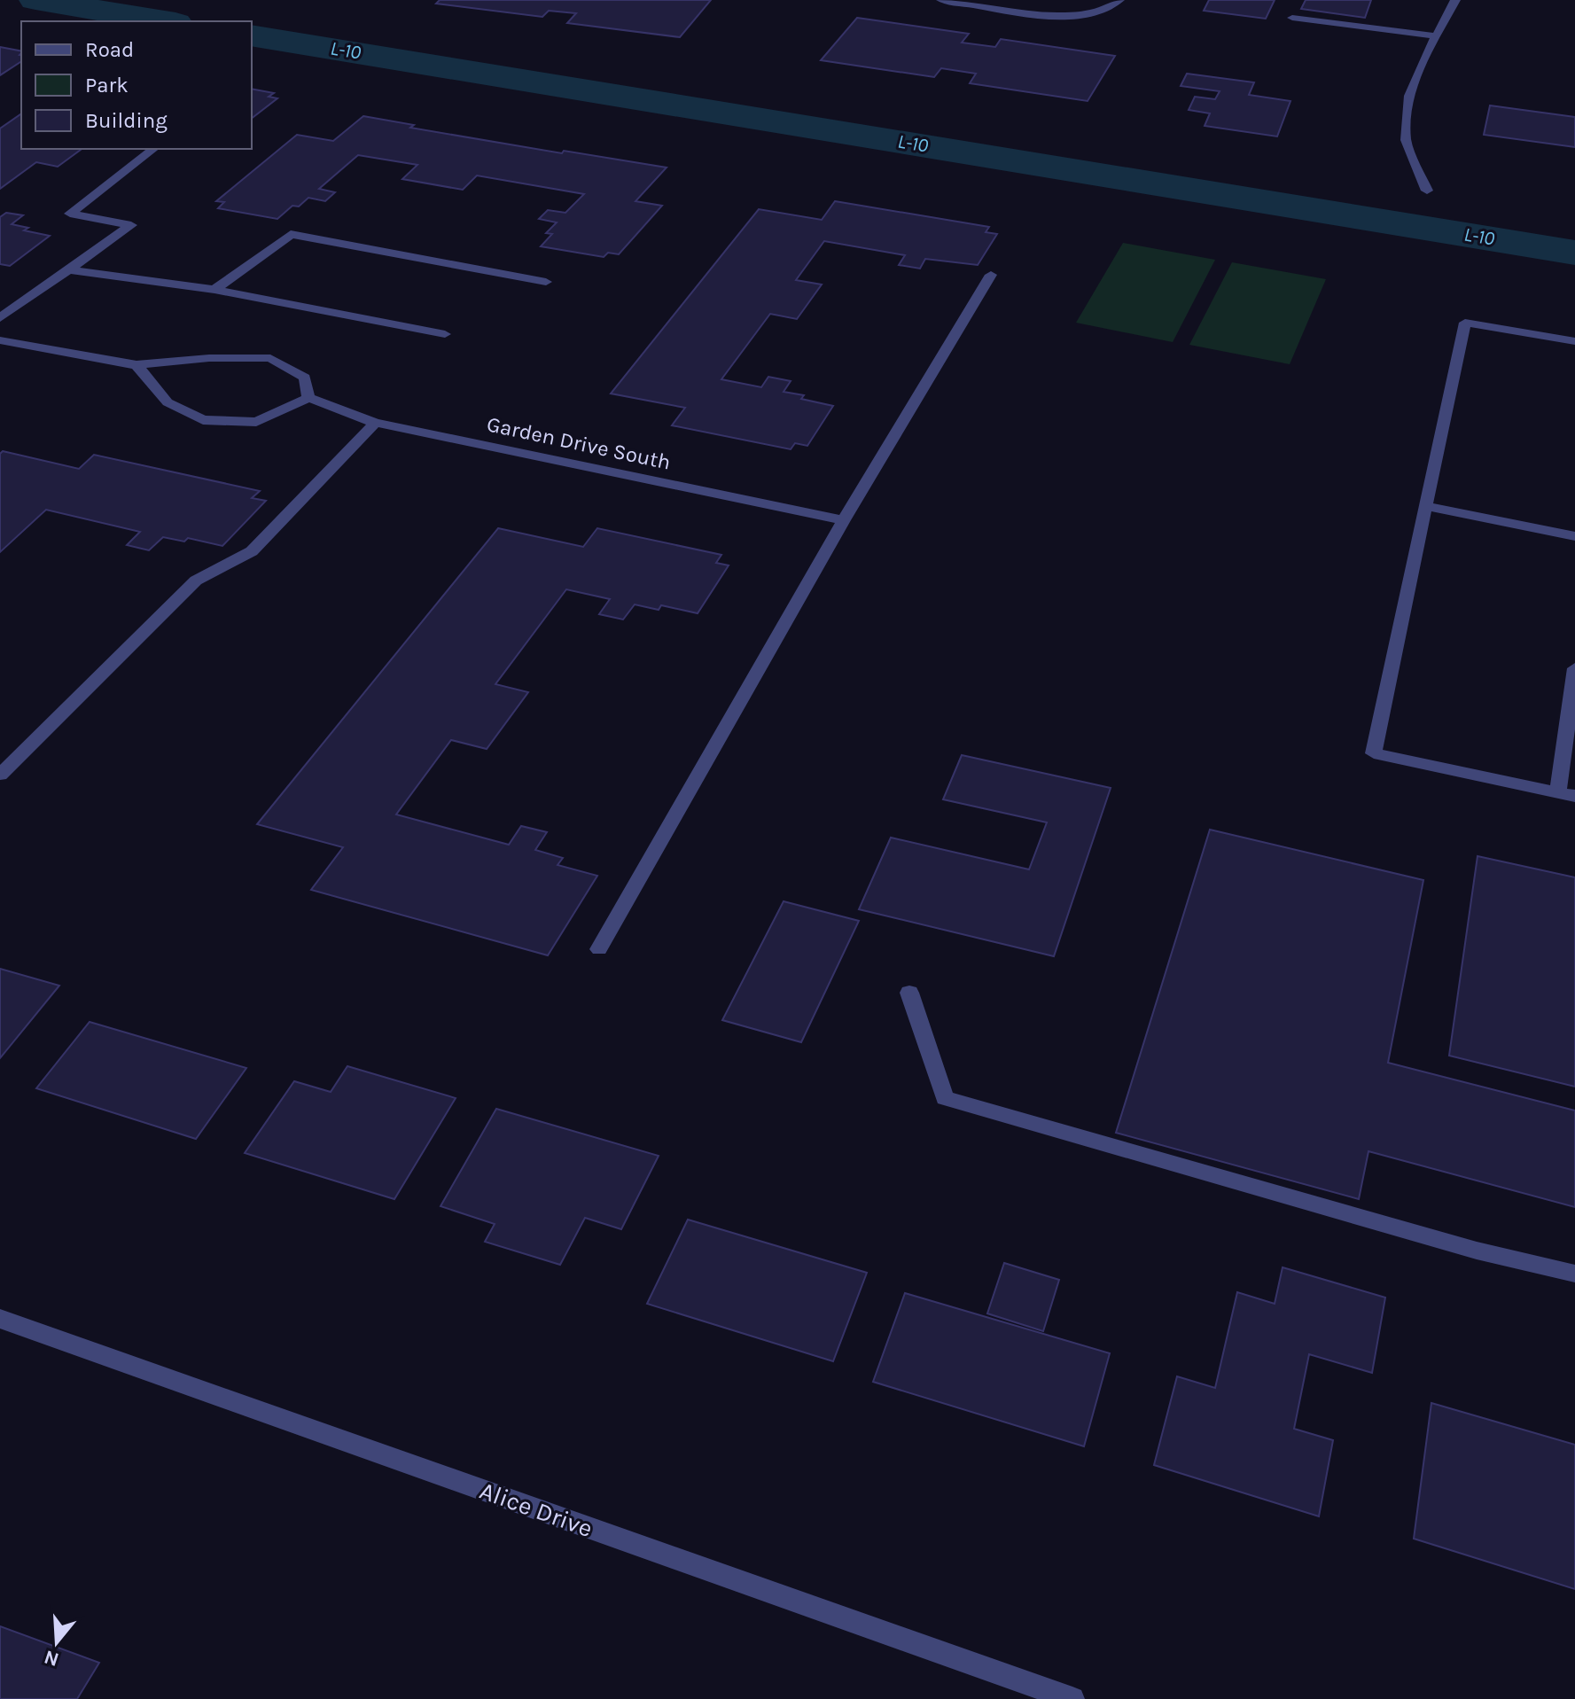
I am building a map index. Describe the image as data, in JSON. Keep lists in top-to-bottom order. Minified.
{"streets":{"street":["Garden Drive South","Alice Drive"]},"water":["L-10"],"legend":["Road","Park","Building"],"north":"bottom"}
